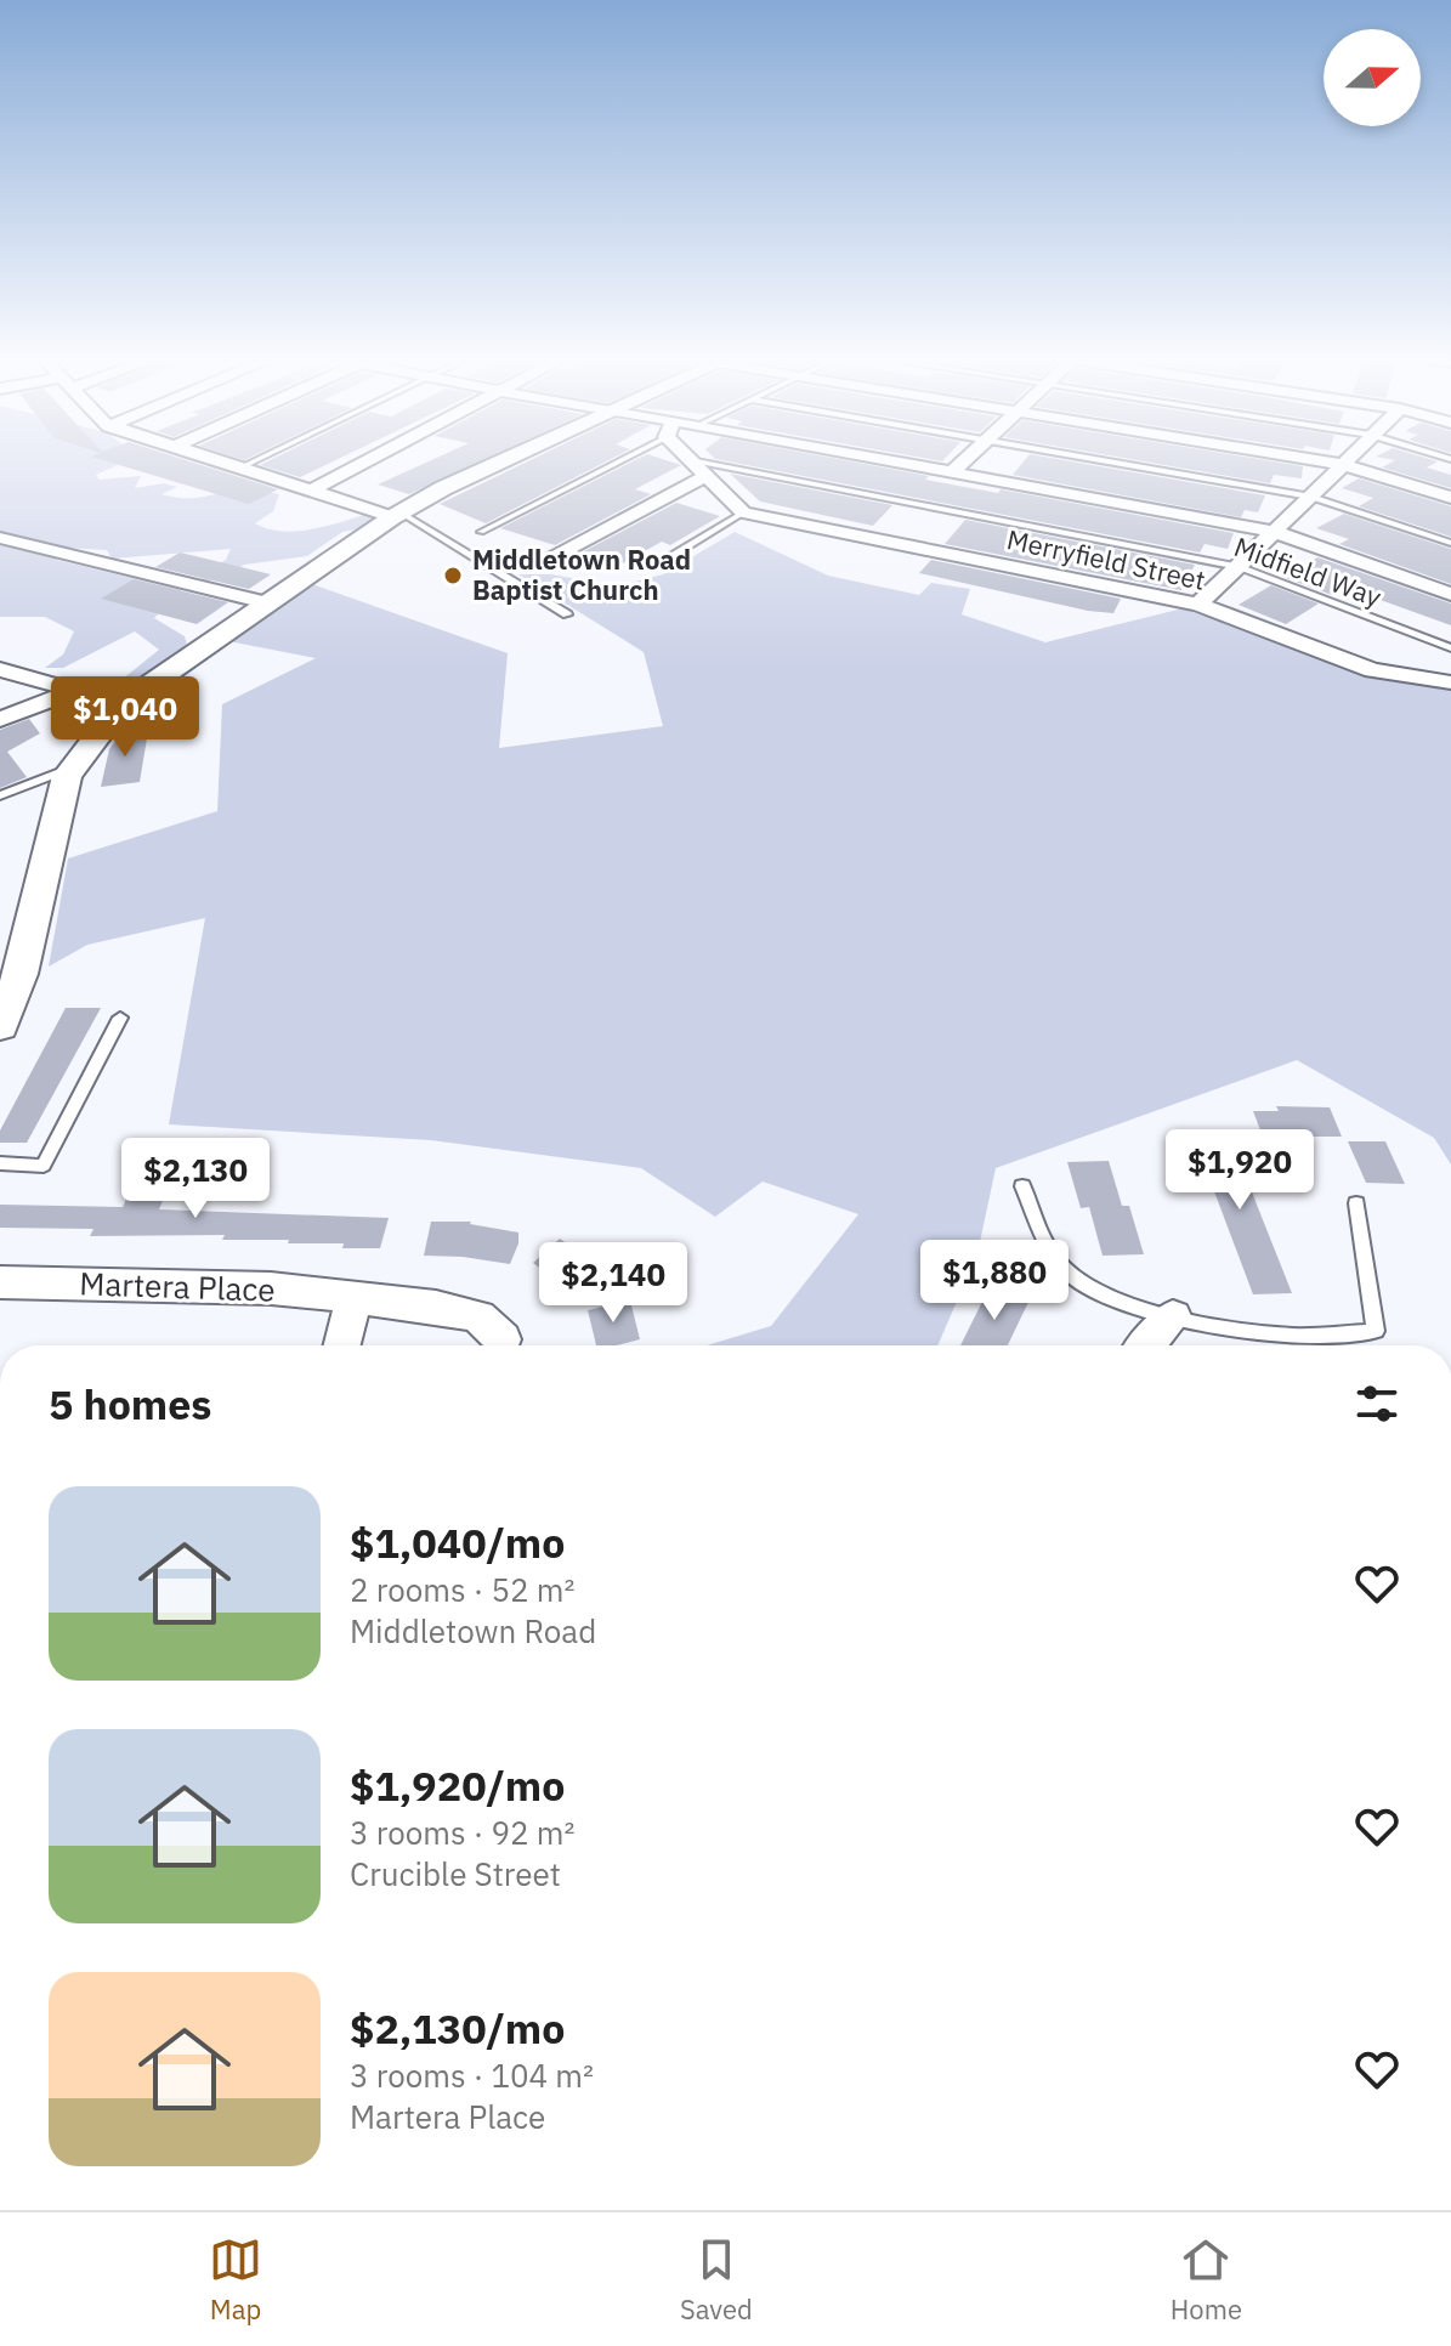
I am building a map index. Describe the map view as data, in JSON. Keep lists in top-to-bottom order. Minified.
{"streets":{"street":["Merryfield Street","Martera Place"],"lane":["Midfield Way"]},"places":["Middletown Road Baptist Church"],"north":"right","page":{"price":["$1,040","$1,920","$2,130","$1,880","$2,140"],"heading":"5 homes","list":[{"name":"$1,040/mo","note":"2 rooms · 52 m² · Middletown Road"},{"name":"$1,920/mo","note":"3 rooms · 92 m² · Crucible Street"},{"name":"$2,130/mo","note":"3 rooms · 104 m² · Martera Place"}],"tabs":["Map","Saved","Home"]}}
